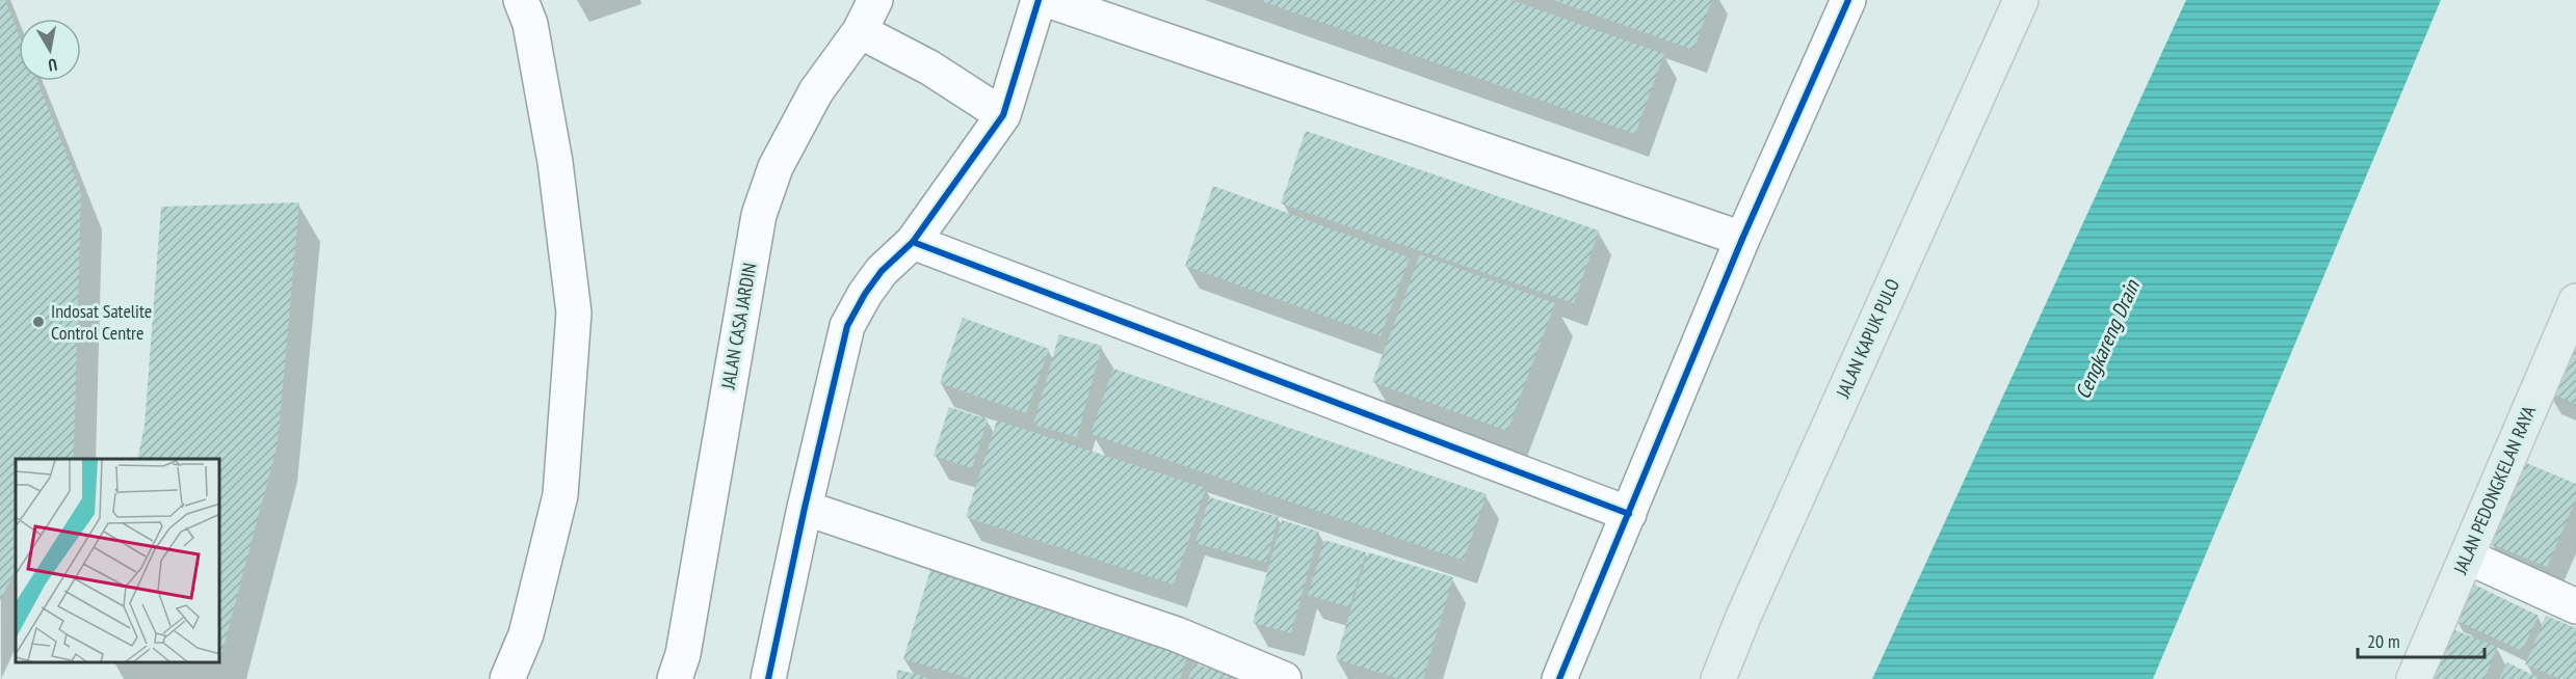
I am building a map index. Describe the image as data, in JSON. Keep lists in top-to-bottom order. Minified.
{"streets":{"main road":["JALAN KAPUK PULO","JALAN PEDONGKELAN RAYA"],"street":["JALAN CASA JARDIN"]},"water":["Cengkareng Drain"],"places":["Indosat Satelite Control Centre"],"scale_bar":"20 m","north":"bottom"}
